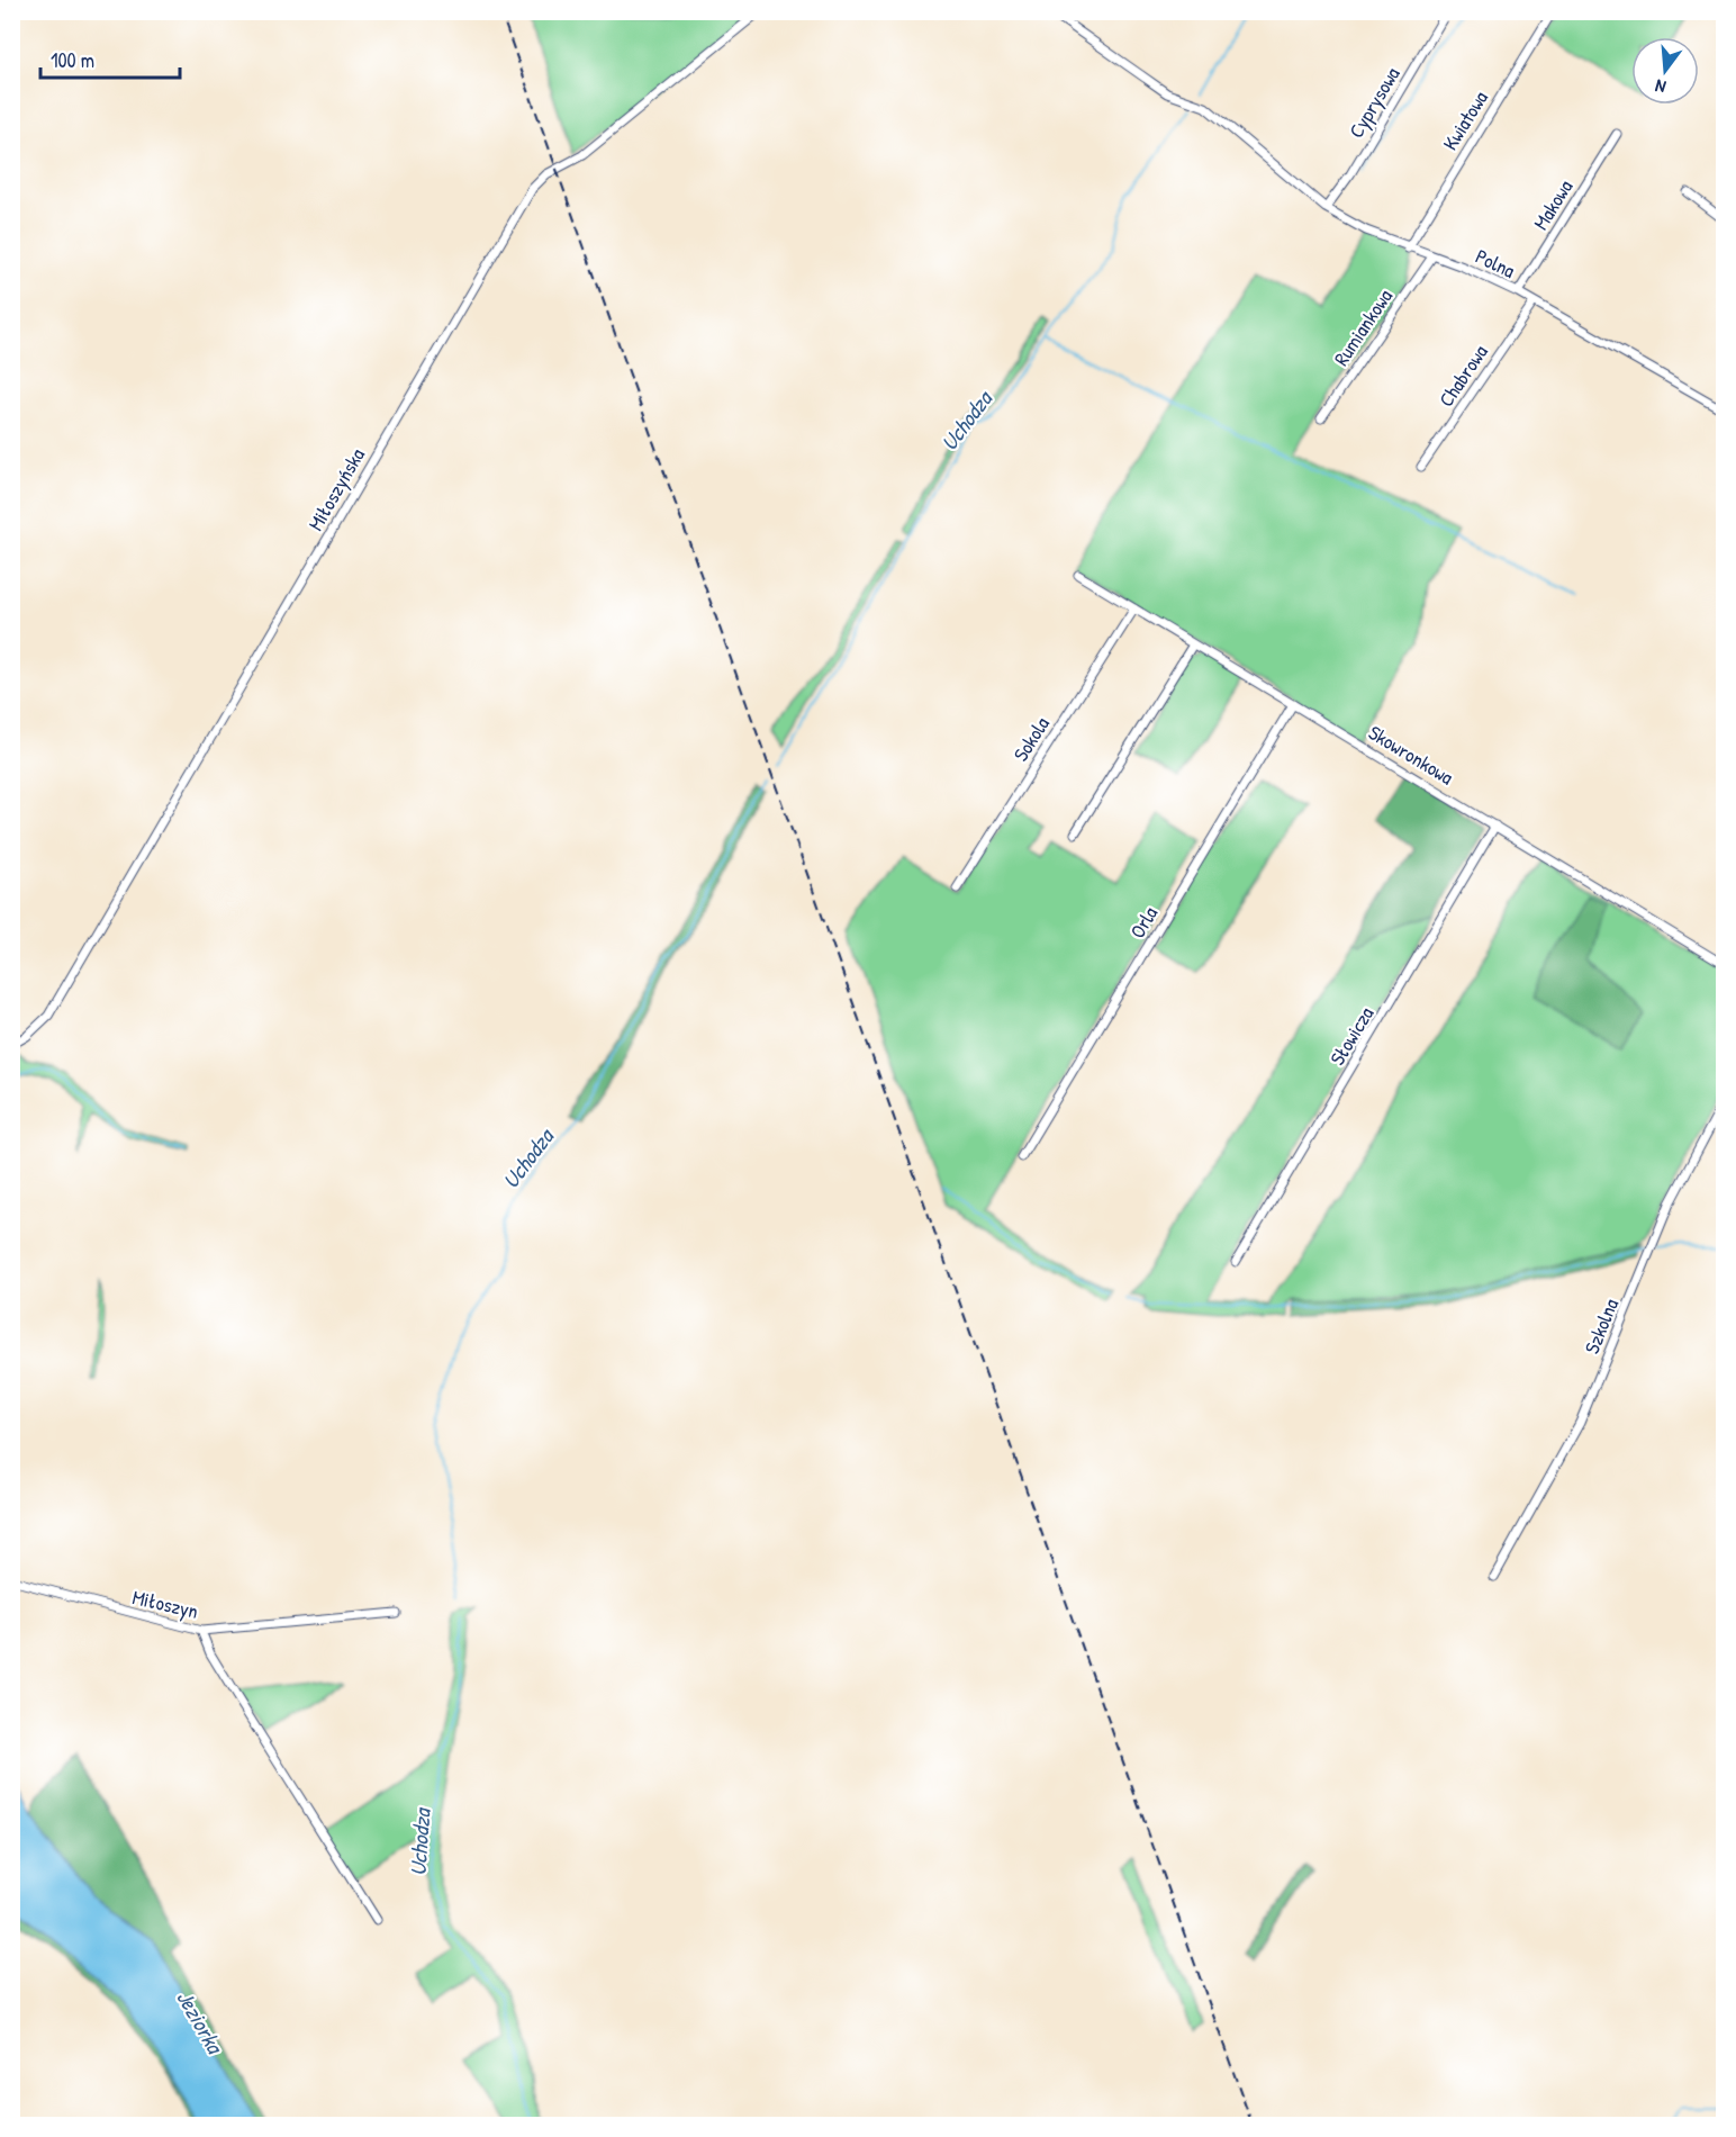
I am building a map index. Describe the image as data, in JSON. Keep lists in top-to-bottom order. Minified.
{"streets":{"street":["Cyprysowa","Kwiatowa","Makowa","Polna","Rumiankowa","Chabrowa","Miłoszyńska","Sokola","Skowronkowa","Orla","Słowicza","Szkolna","Miłoszyn"]},"crossings":[["Cyprysowa","Polna"],["Kwiatowa","Polna"],["Makowa","Polna"],["Polna","Rumiankowa"],["Polna","Chabrowa"],["Sokola","Skowronkowa"],["Skowronkowa","Orla"],["Skowronkowa","Słowicza"]],"water":["Uchodza","Jeziorka"],"scale_bar":"100 m","north":"bottom"}
